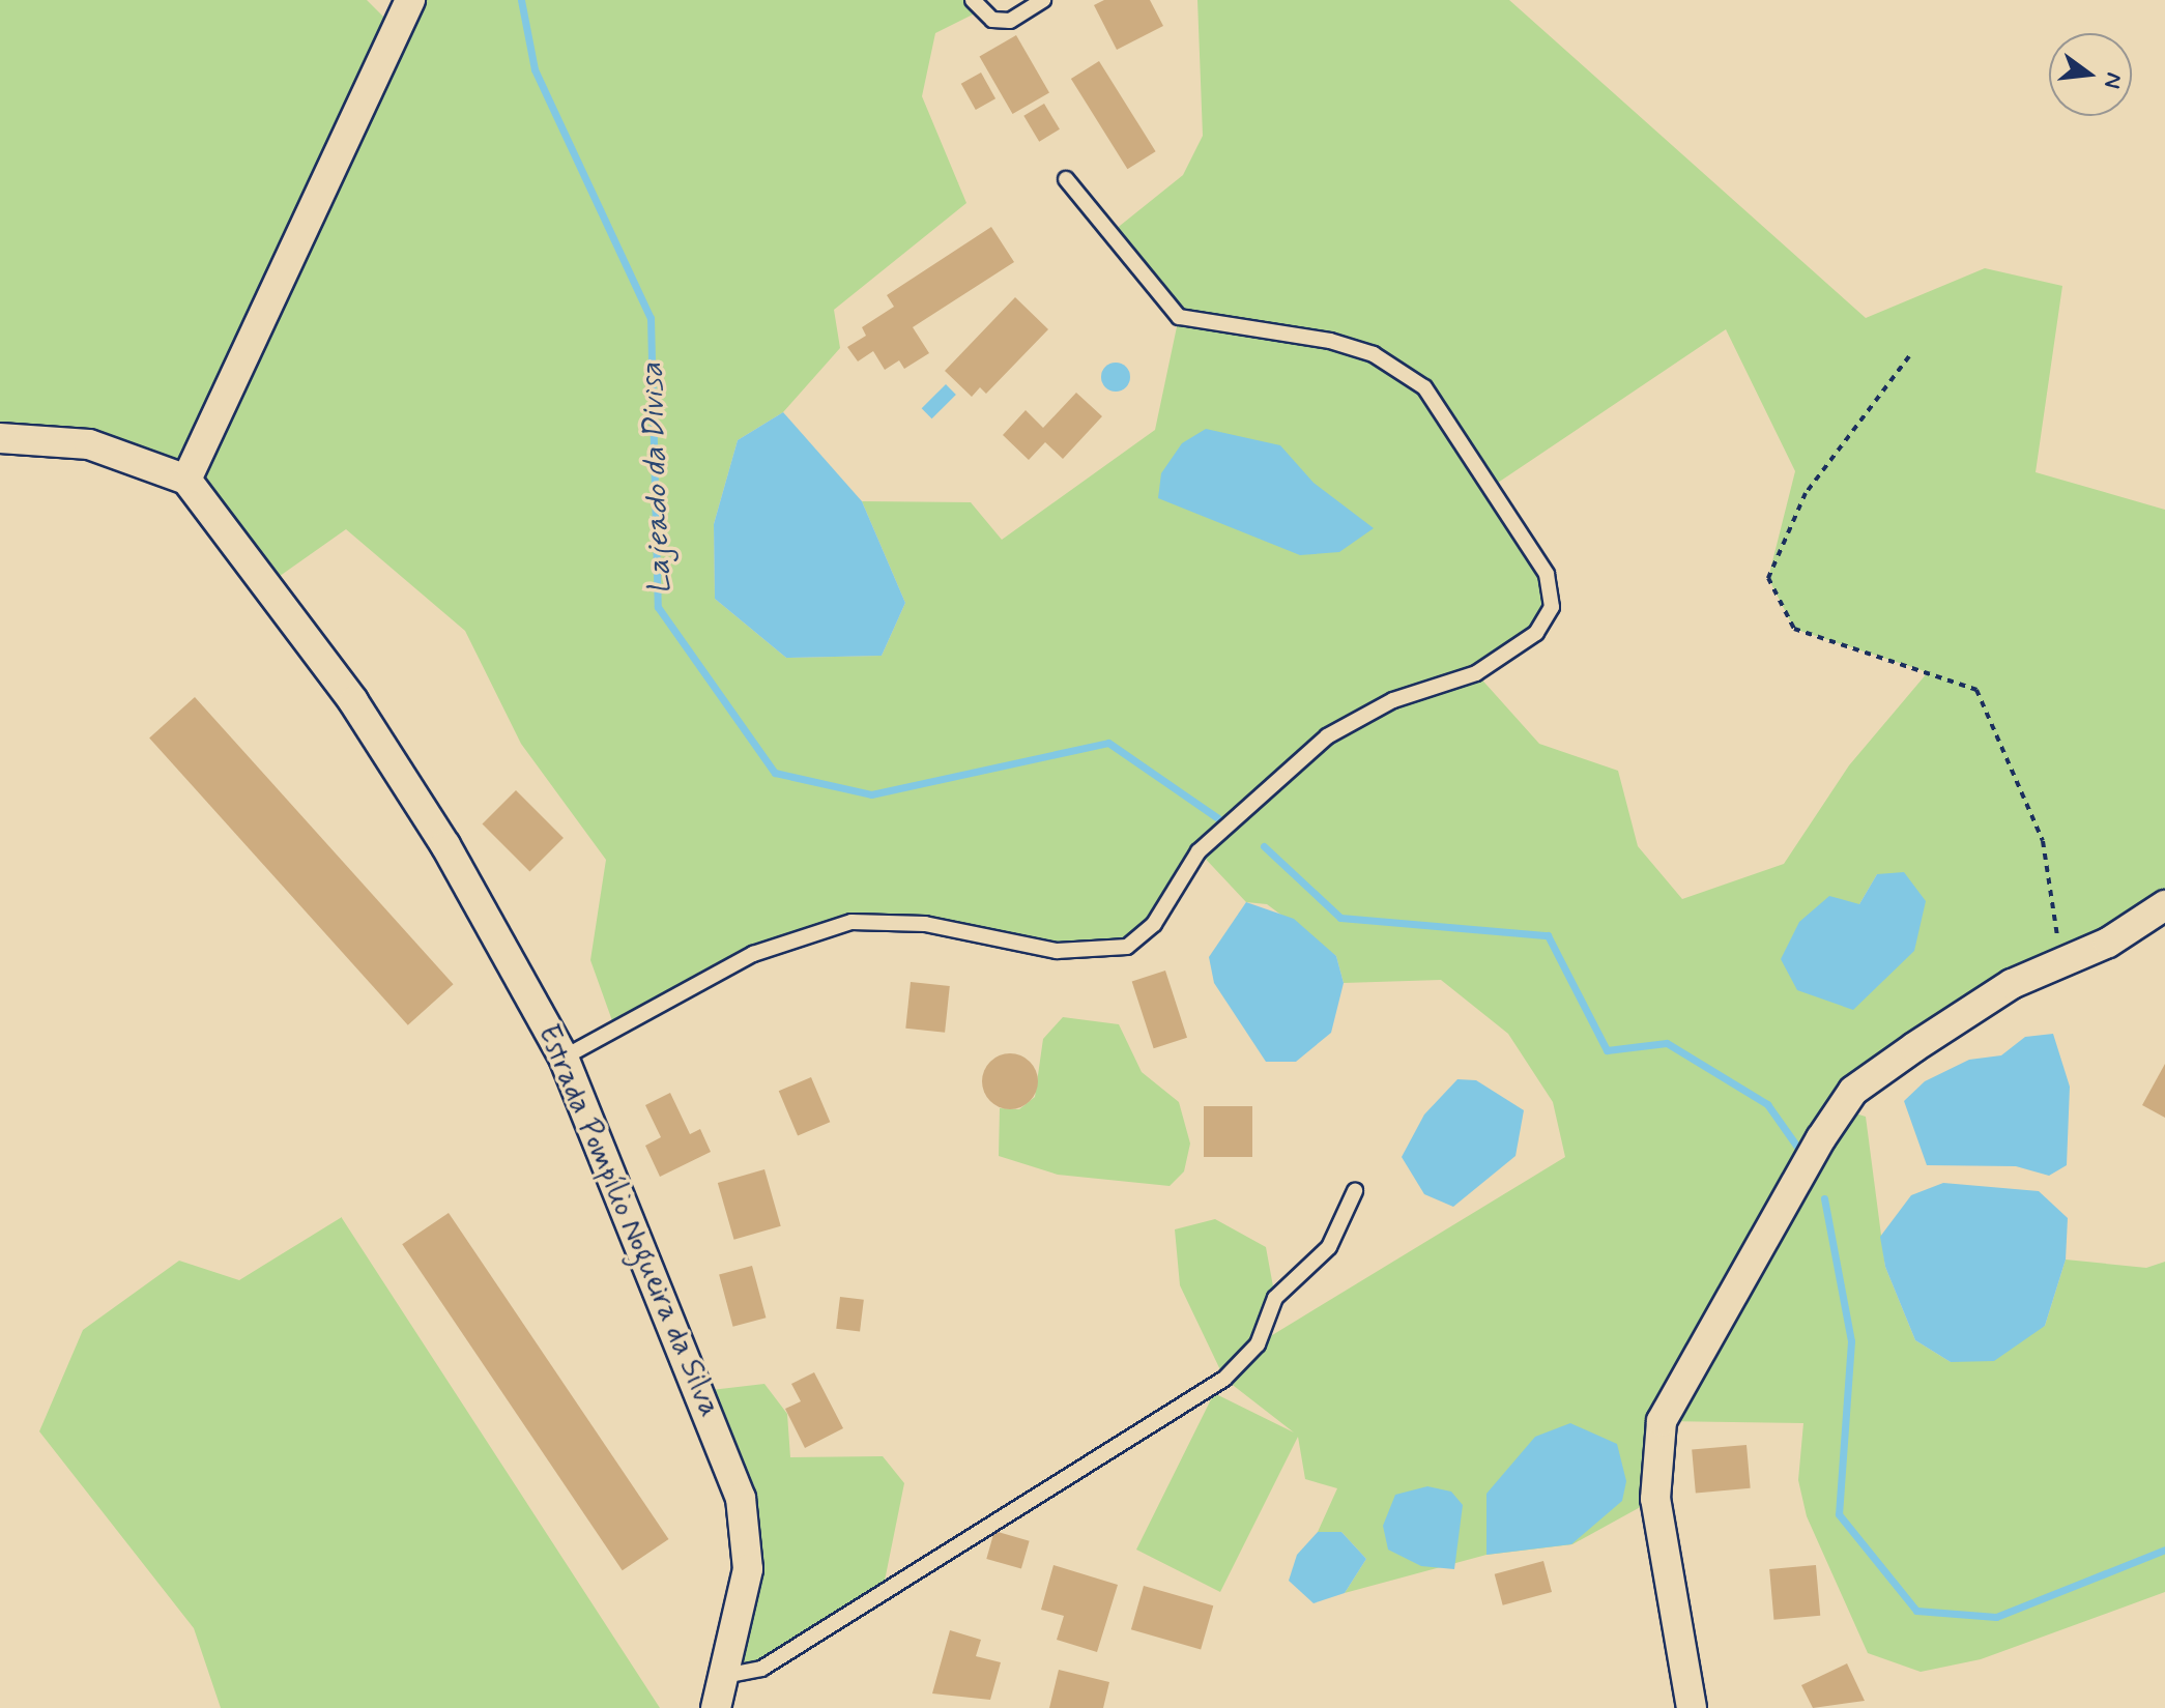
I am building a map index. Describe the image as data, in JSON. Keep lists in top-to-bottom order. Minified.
{"streets":{"street":["Estrada Pompílio Nogueira da Silva"]},"water":["Lajeado da Divisa"],"north":"right"}
